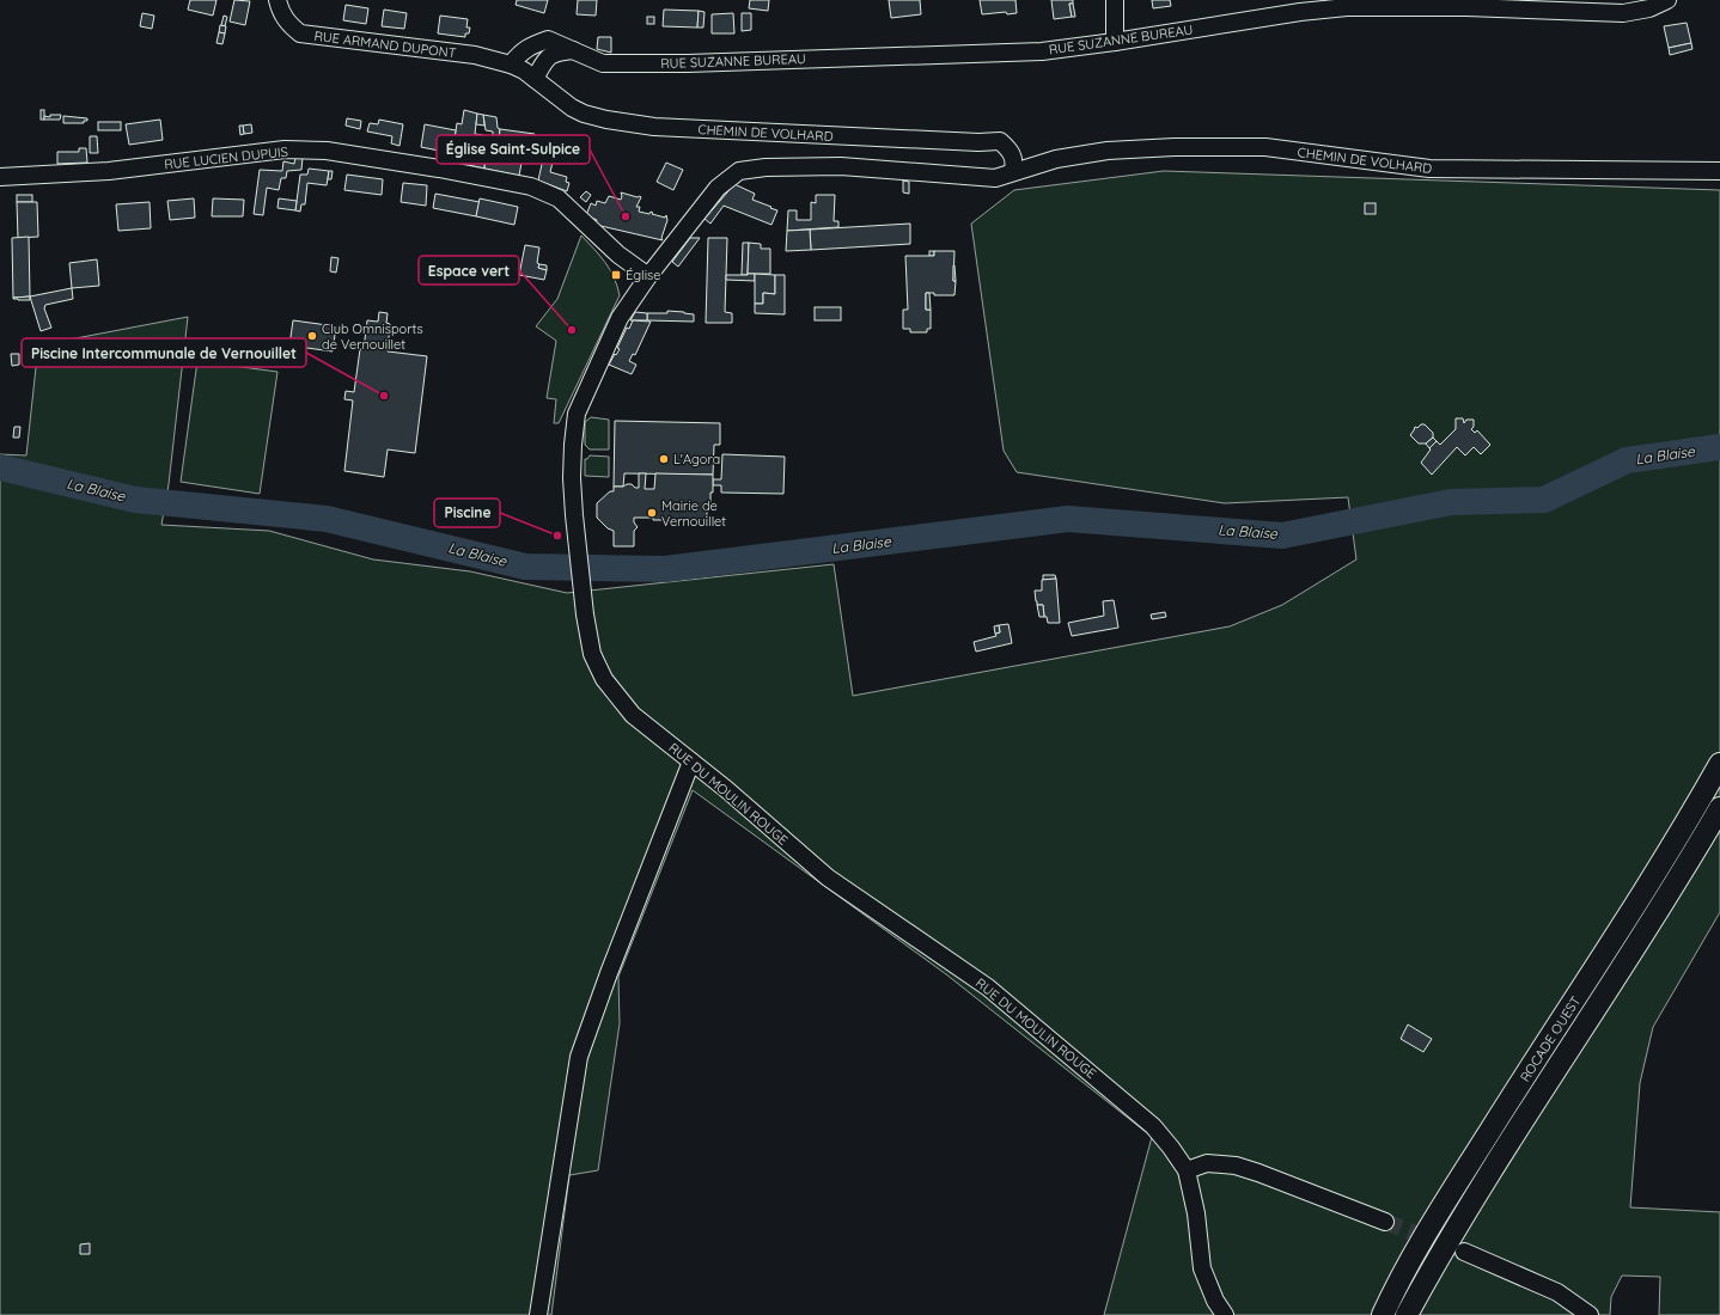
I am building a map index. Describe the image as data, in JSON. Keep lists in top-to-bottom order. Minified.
{"streets":{"main road":["ROCADE OUEST"],"street":["RUE SUZANNE BUREAU","RUE ARMAND DUPONT","CHEMIN DE VOLHARD","RUE LUCIEN DUPUIS","RUE DU MOULIN ROUGE"]},"crossings":[["RUE SUZANNE BUREAU","RUE ARMAND DUPONT"],["RUE SUZANNE BUREAU","CHEMIN DE VOLHARD"],["RUE ARMAND DUPONT","CHEMIN DE VOLHARD"],["CHEMIN DE VOLHARD","RUE LUCIEN DUPUIS"],["CHEMIN DE VOLHARD","RUE DU MOULIN ROUGE"],["RUE LUCIEN DUPUIS","RUE DU MOULIN ROUGE"]],"water":["La Blaise"],"places":{"other":["Église Saint-Sulpice","Espace vert","Club Omnisports de Vernouillet","Piscine Intercommunale de Vernouillet","L'Agora","Mairie de Vernouillet","Piscine"],"transit":["Église"]}}
